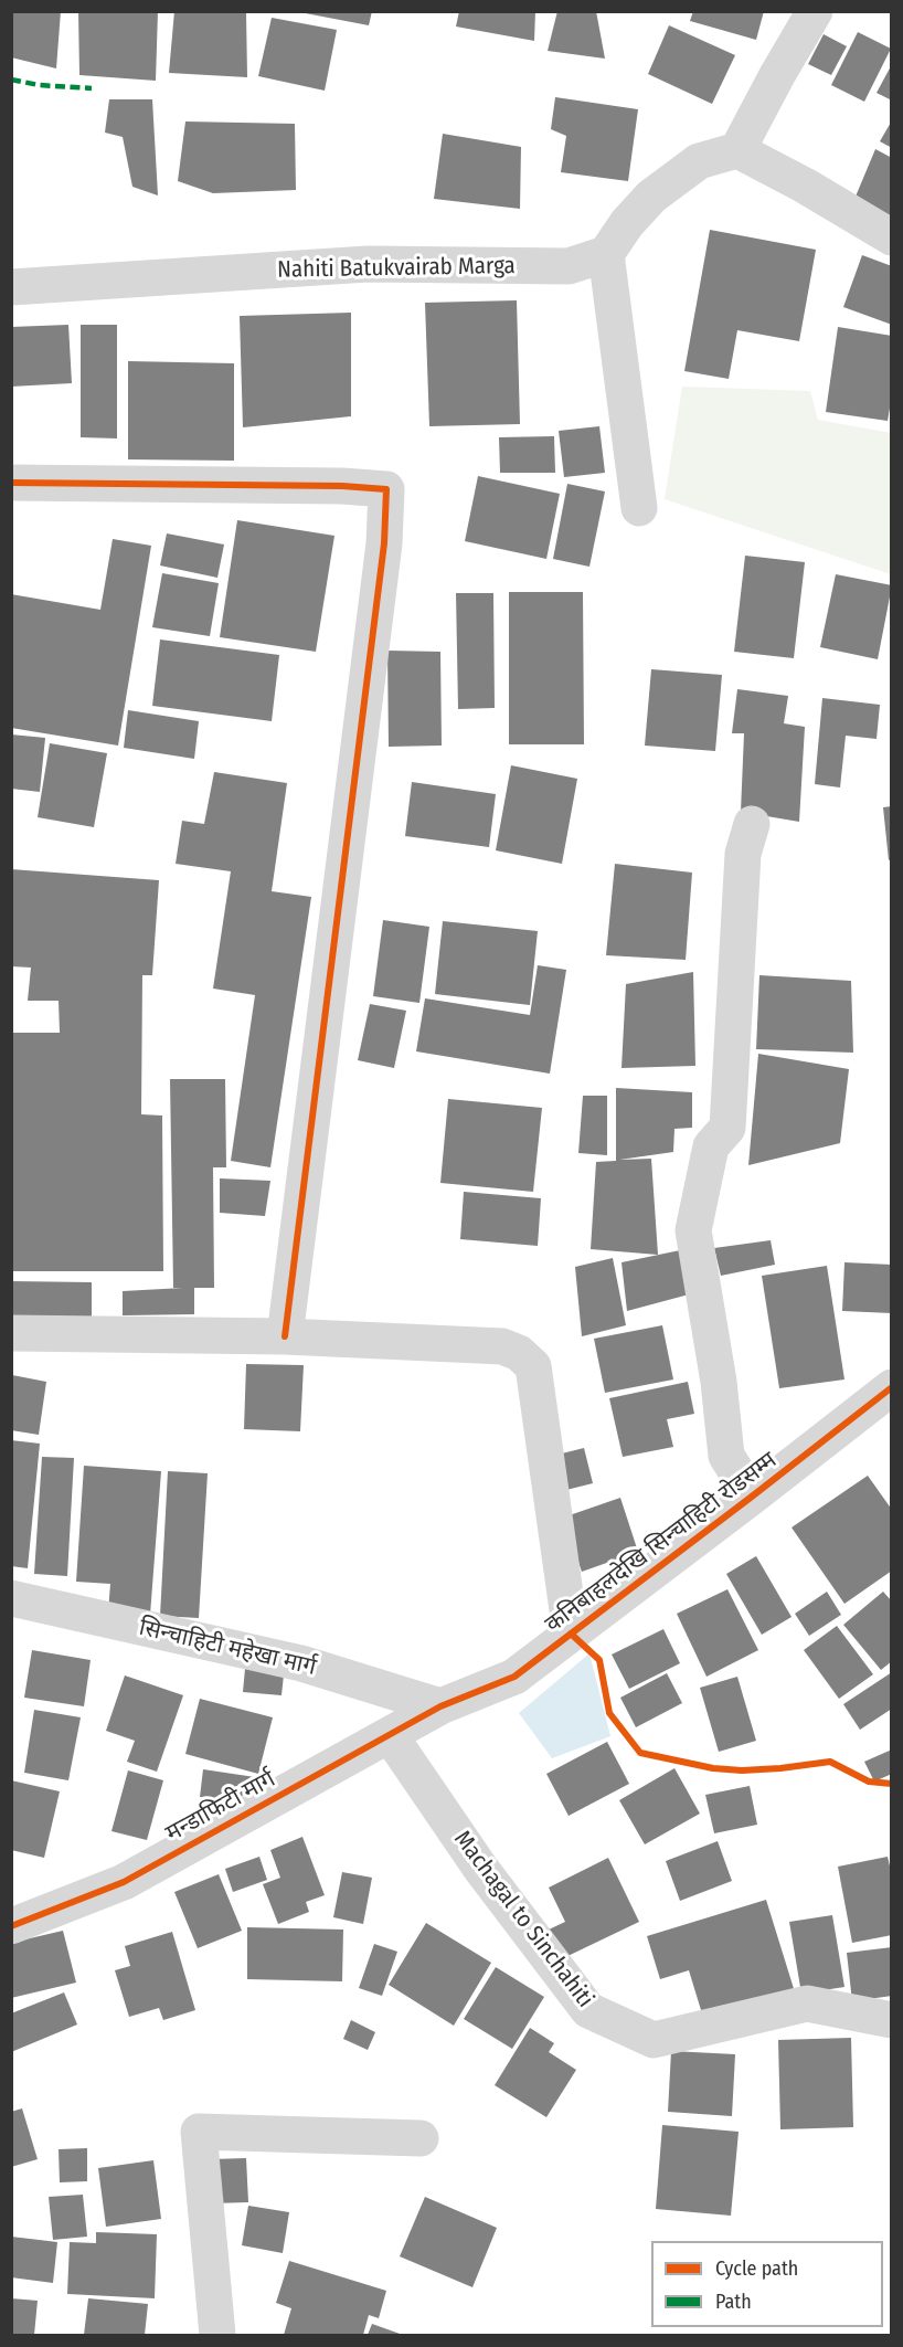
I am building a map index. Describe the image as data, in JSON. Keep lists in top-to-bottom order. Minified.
{"streets":{"street":["Nahiti Batukvairab Marga","कनिबाहलदेखि सिन्चाहिटी रोडसम्म","सिन्चाहिटी महेखा मार्ग","मन्डाफिटी मार्ग","Machagal to Sinchahiti"]},"crossings":[["कनिबाहलदेखि सिन्चाहिटी रोडसम्म","सिन्चाहिटी महेखा मार्ग"],["कनिबाहलदेखि सिन्चाहिटी रोडसम्म","मन्डाफिटी मार्ग"],["सिन्चाहिटी महेखा मार्ग","मन्डाफिटी मार्ग"],["मन्डाफिटी मार्ग","Machagal to Sinchahiti"]],"legend":["Cycle path","Path"]}
